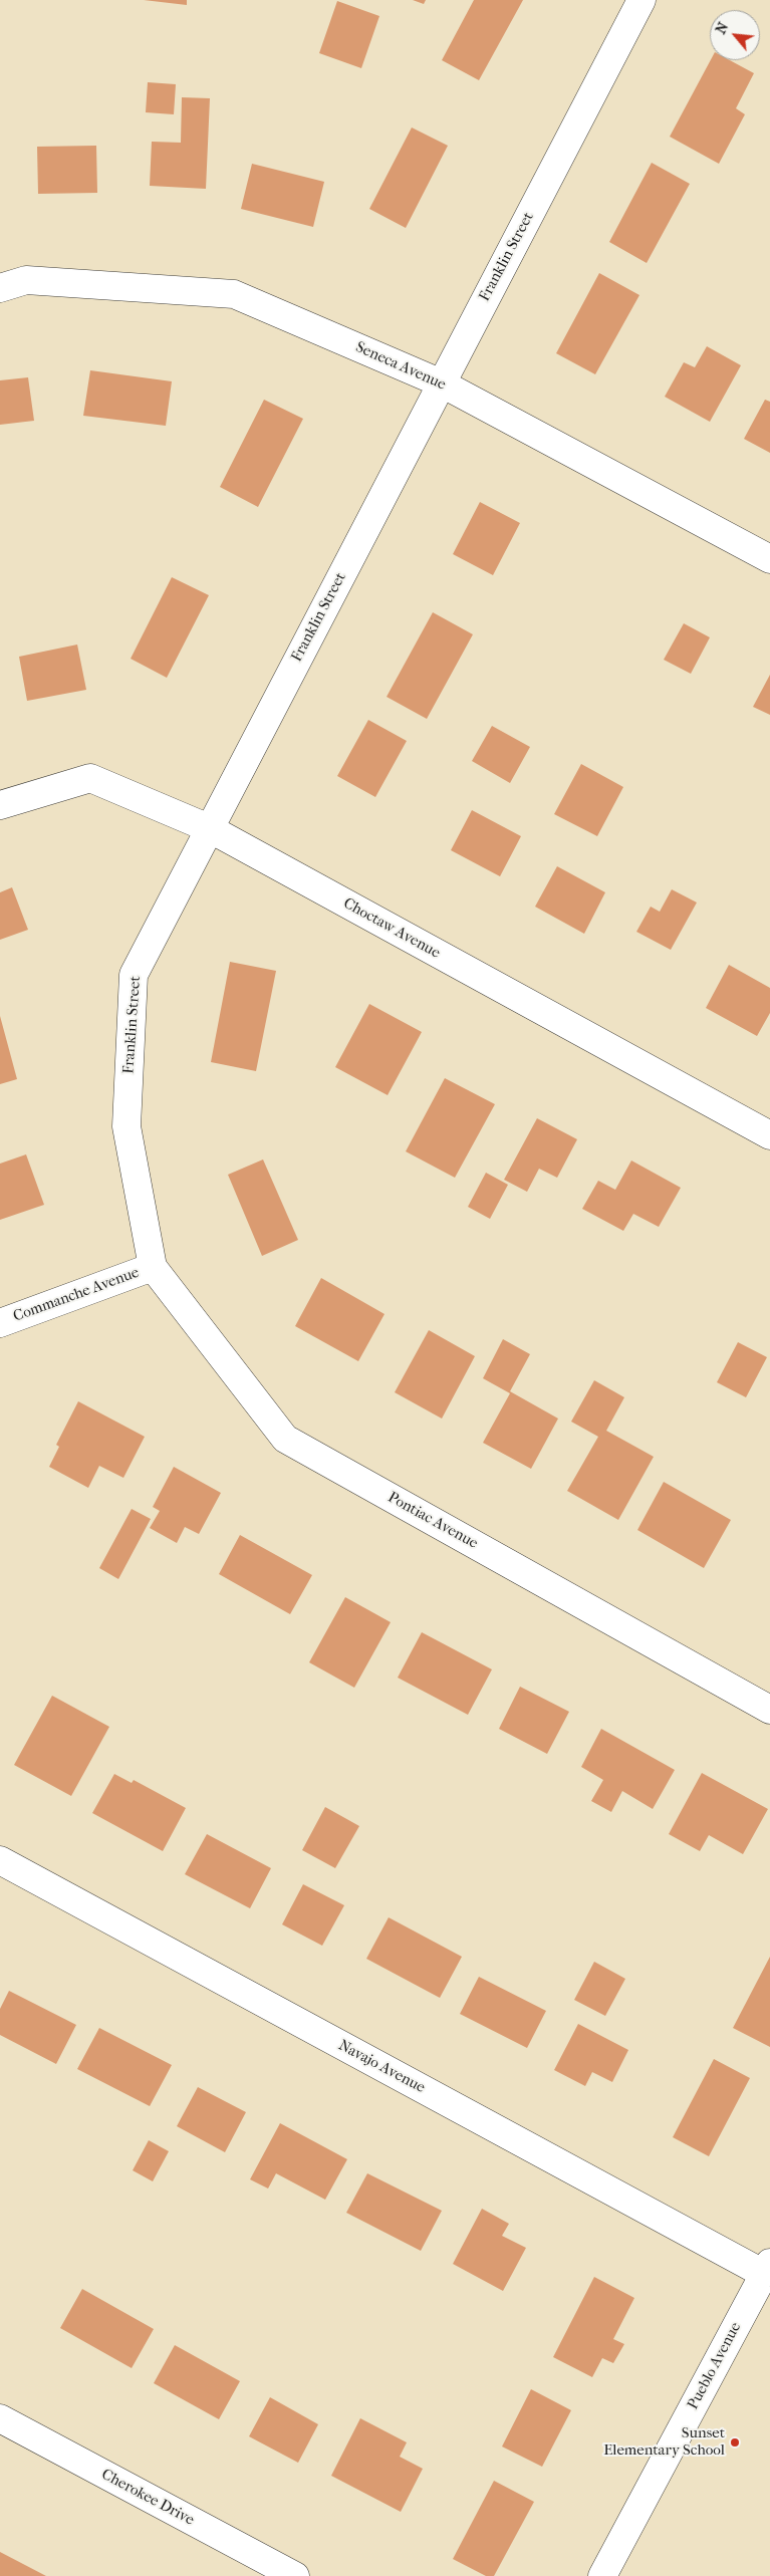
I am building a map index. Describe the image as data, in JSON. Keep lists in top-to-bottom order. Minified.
{"streets":{"street":["Franklin Street","Seneca Avenue","Choctaw Avenue","Commanche Avenue","Pontiac Avenue","Navajo Avenue","Pueblo Avenue","Cherokee Drive"]},"crossings":[["Franklin Street","Seneca Avenue"],["Franklin Street","Choctaw Avenue"],["Franklin Street","Commanche Avenue"],["Franklin Street","Pontiac Avenue"],["Commanche Avenue","Pontiac Avenue"],["Navajo Avenue","Pueblo Avenue"]],"places":["Sunset Elementary School"],"north":"top left"}
